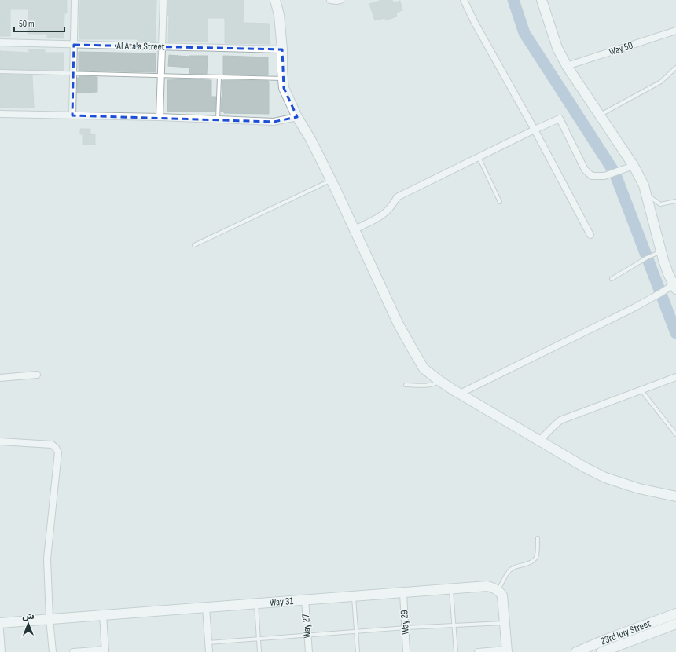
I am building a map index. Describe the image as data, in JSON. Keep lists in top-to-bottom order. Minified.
{"streets":{"street":["Al Ata'a Street","Way 50","Way 31","Way 29","Way 27","23rd July Street"]},"crossings":[["Way 31","Way 29"],["Way 31","Way 27"]],"scale_bar":"50 m","north":"top"}
